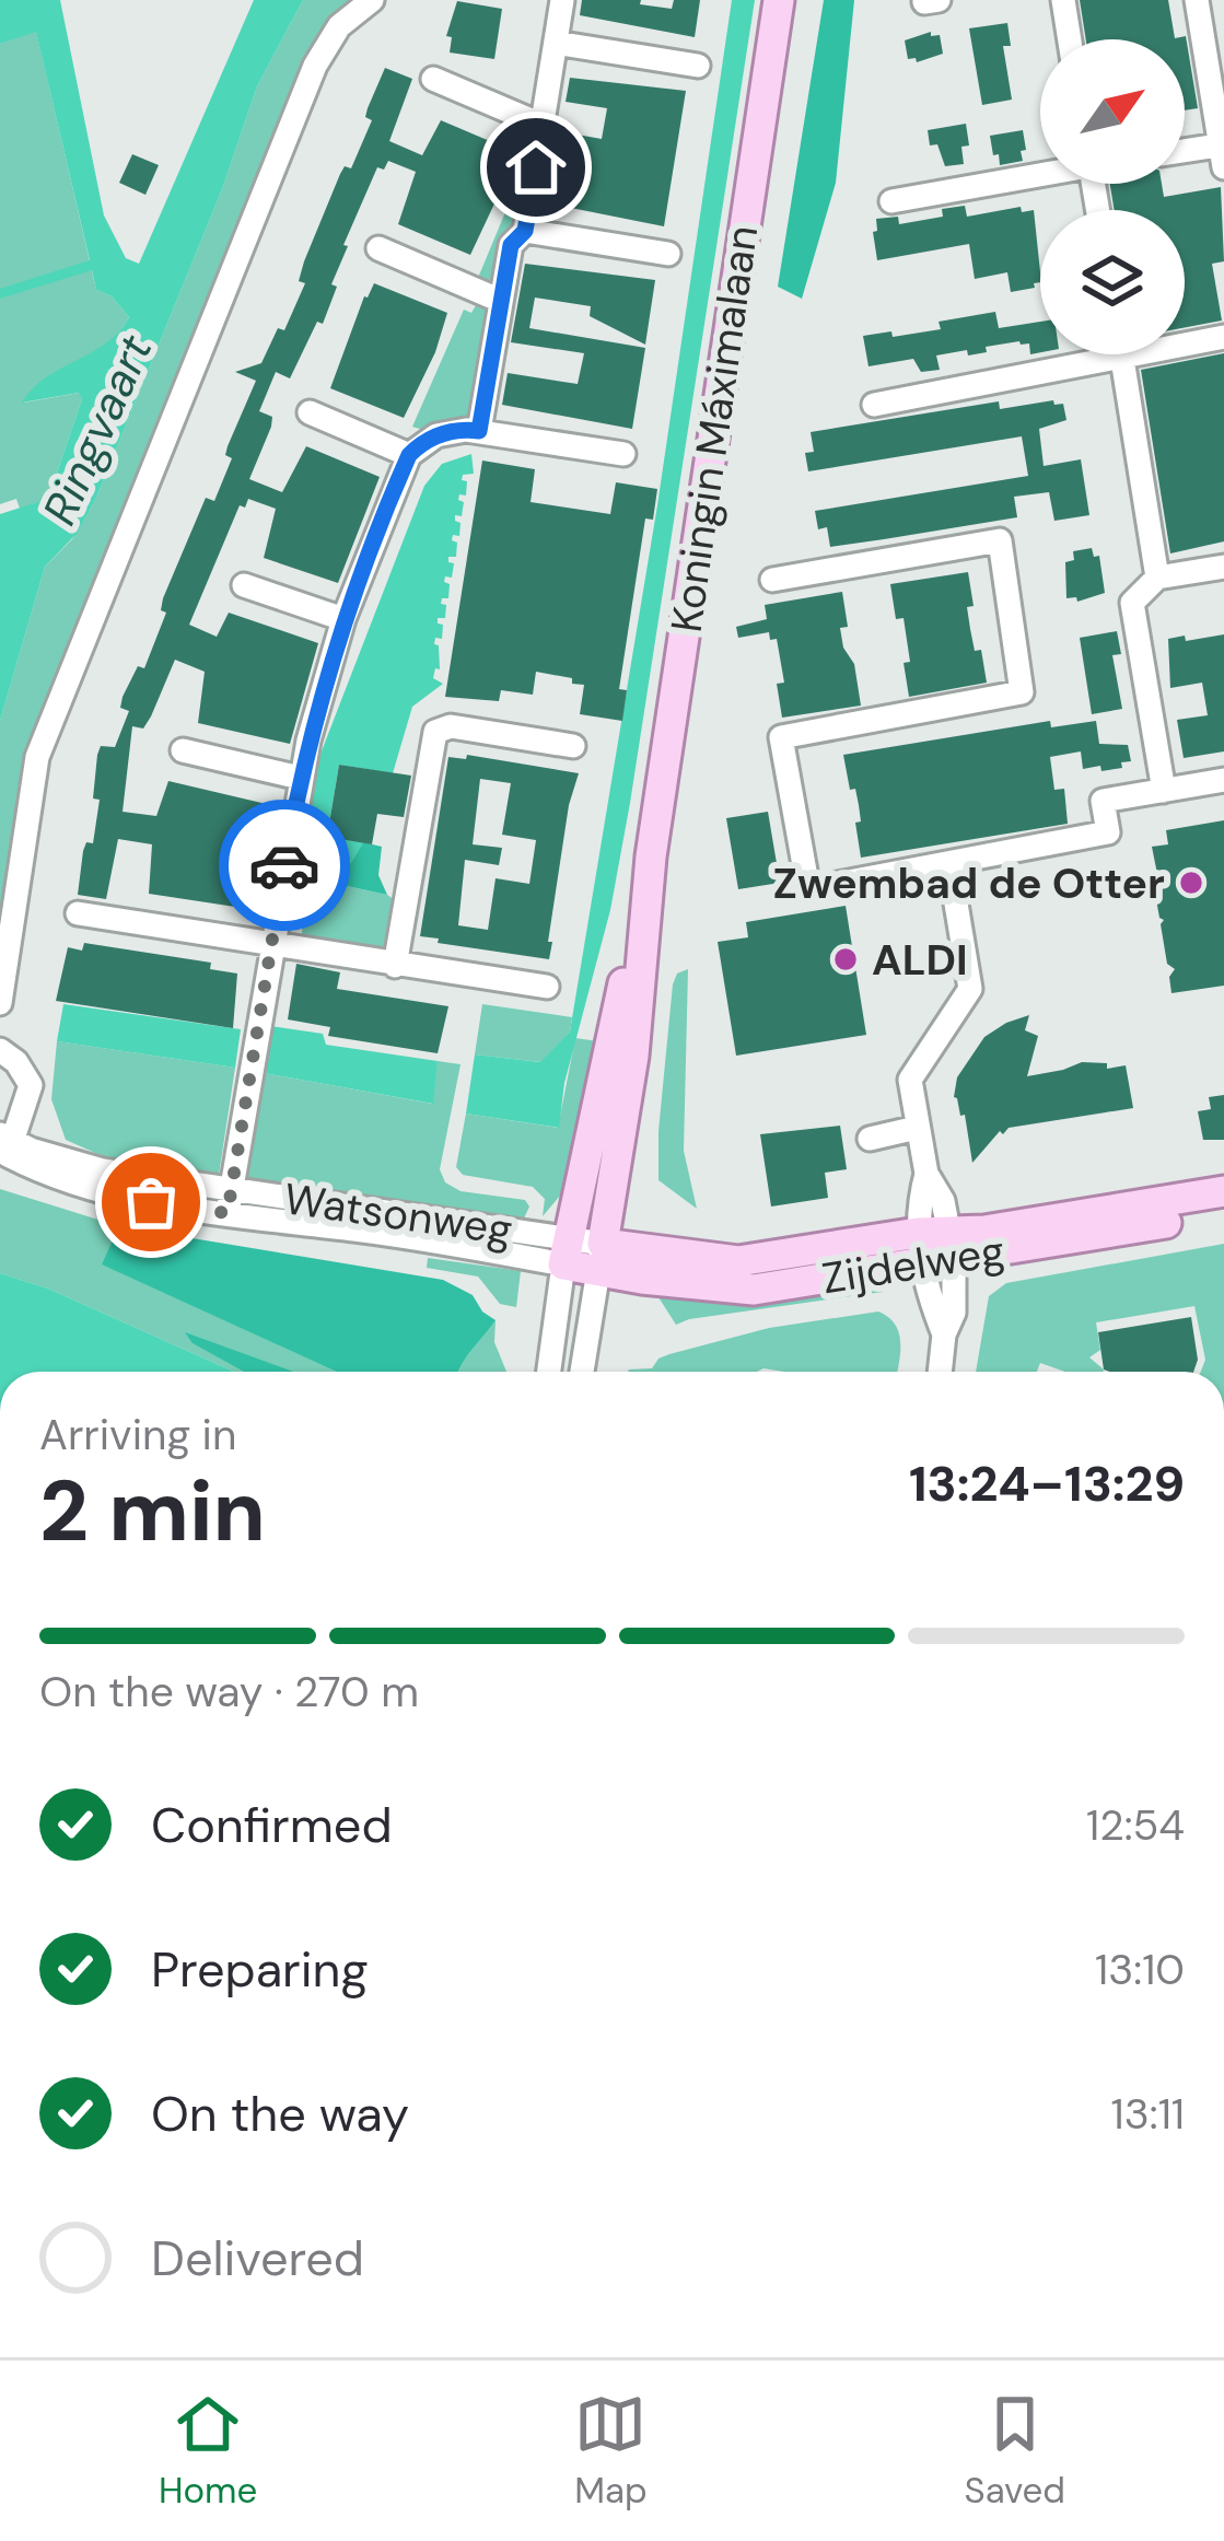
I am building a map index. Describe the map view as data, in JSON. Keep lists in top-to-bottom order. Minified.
{"streets":{"main road":["Koningin Máximalaan","Zijdelweg"],"street":["Watsonweg"]},"crossings":[["Koningin Máximalaan","Watsonweg"],["Koningin Máximalaan","Zijdelweg"],["Watsonweg","Zijdelweg"]],"water":["Ringvaart"],"places":["Zwembad de Otter","ALDI"],"north":"top right","page":{"heading":["2 min","Arriving in","13:24–13:29"],"bar":"On the way · 270 m","list":[["Confirmed","12:54"],["Preparing","13:10"],["On the way","13:11"],"Delivered"],"tabs":["Home","Map","Saved"]}}
